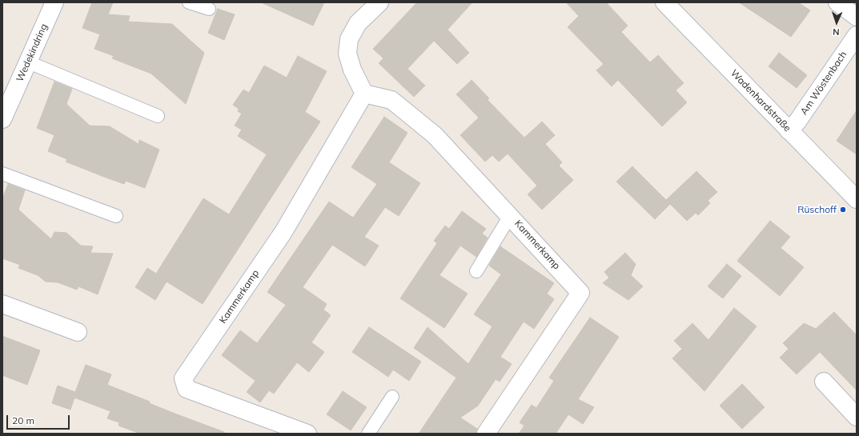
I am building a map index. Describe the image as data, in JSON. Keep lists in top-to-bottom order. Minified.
{"streets":{"street":["Wedekindring","Am Wöstenbach","Wadenhardstraße","Kammerkamp"]},"crossings":[["Am Wöstenbach","Wadenhardstraße"]],"places":["Rüschoff"],"scale_bar":"20 m","north":"bottom"}
